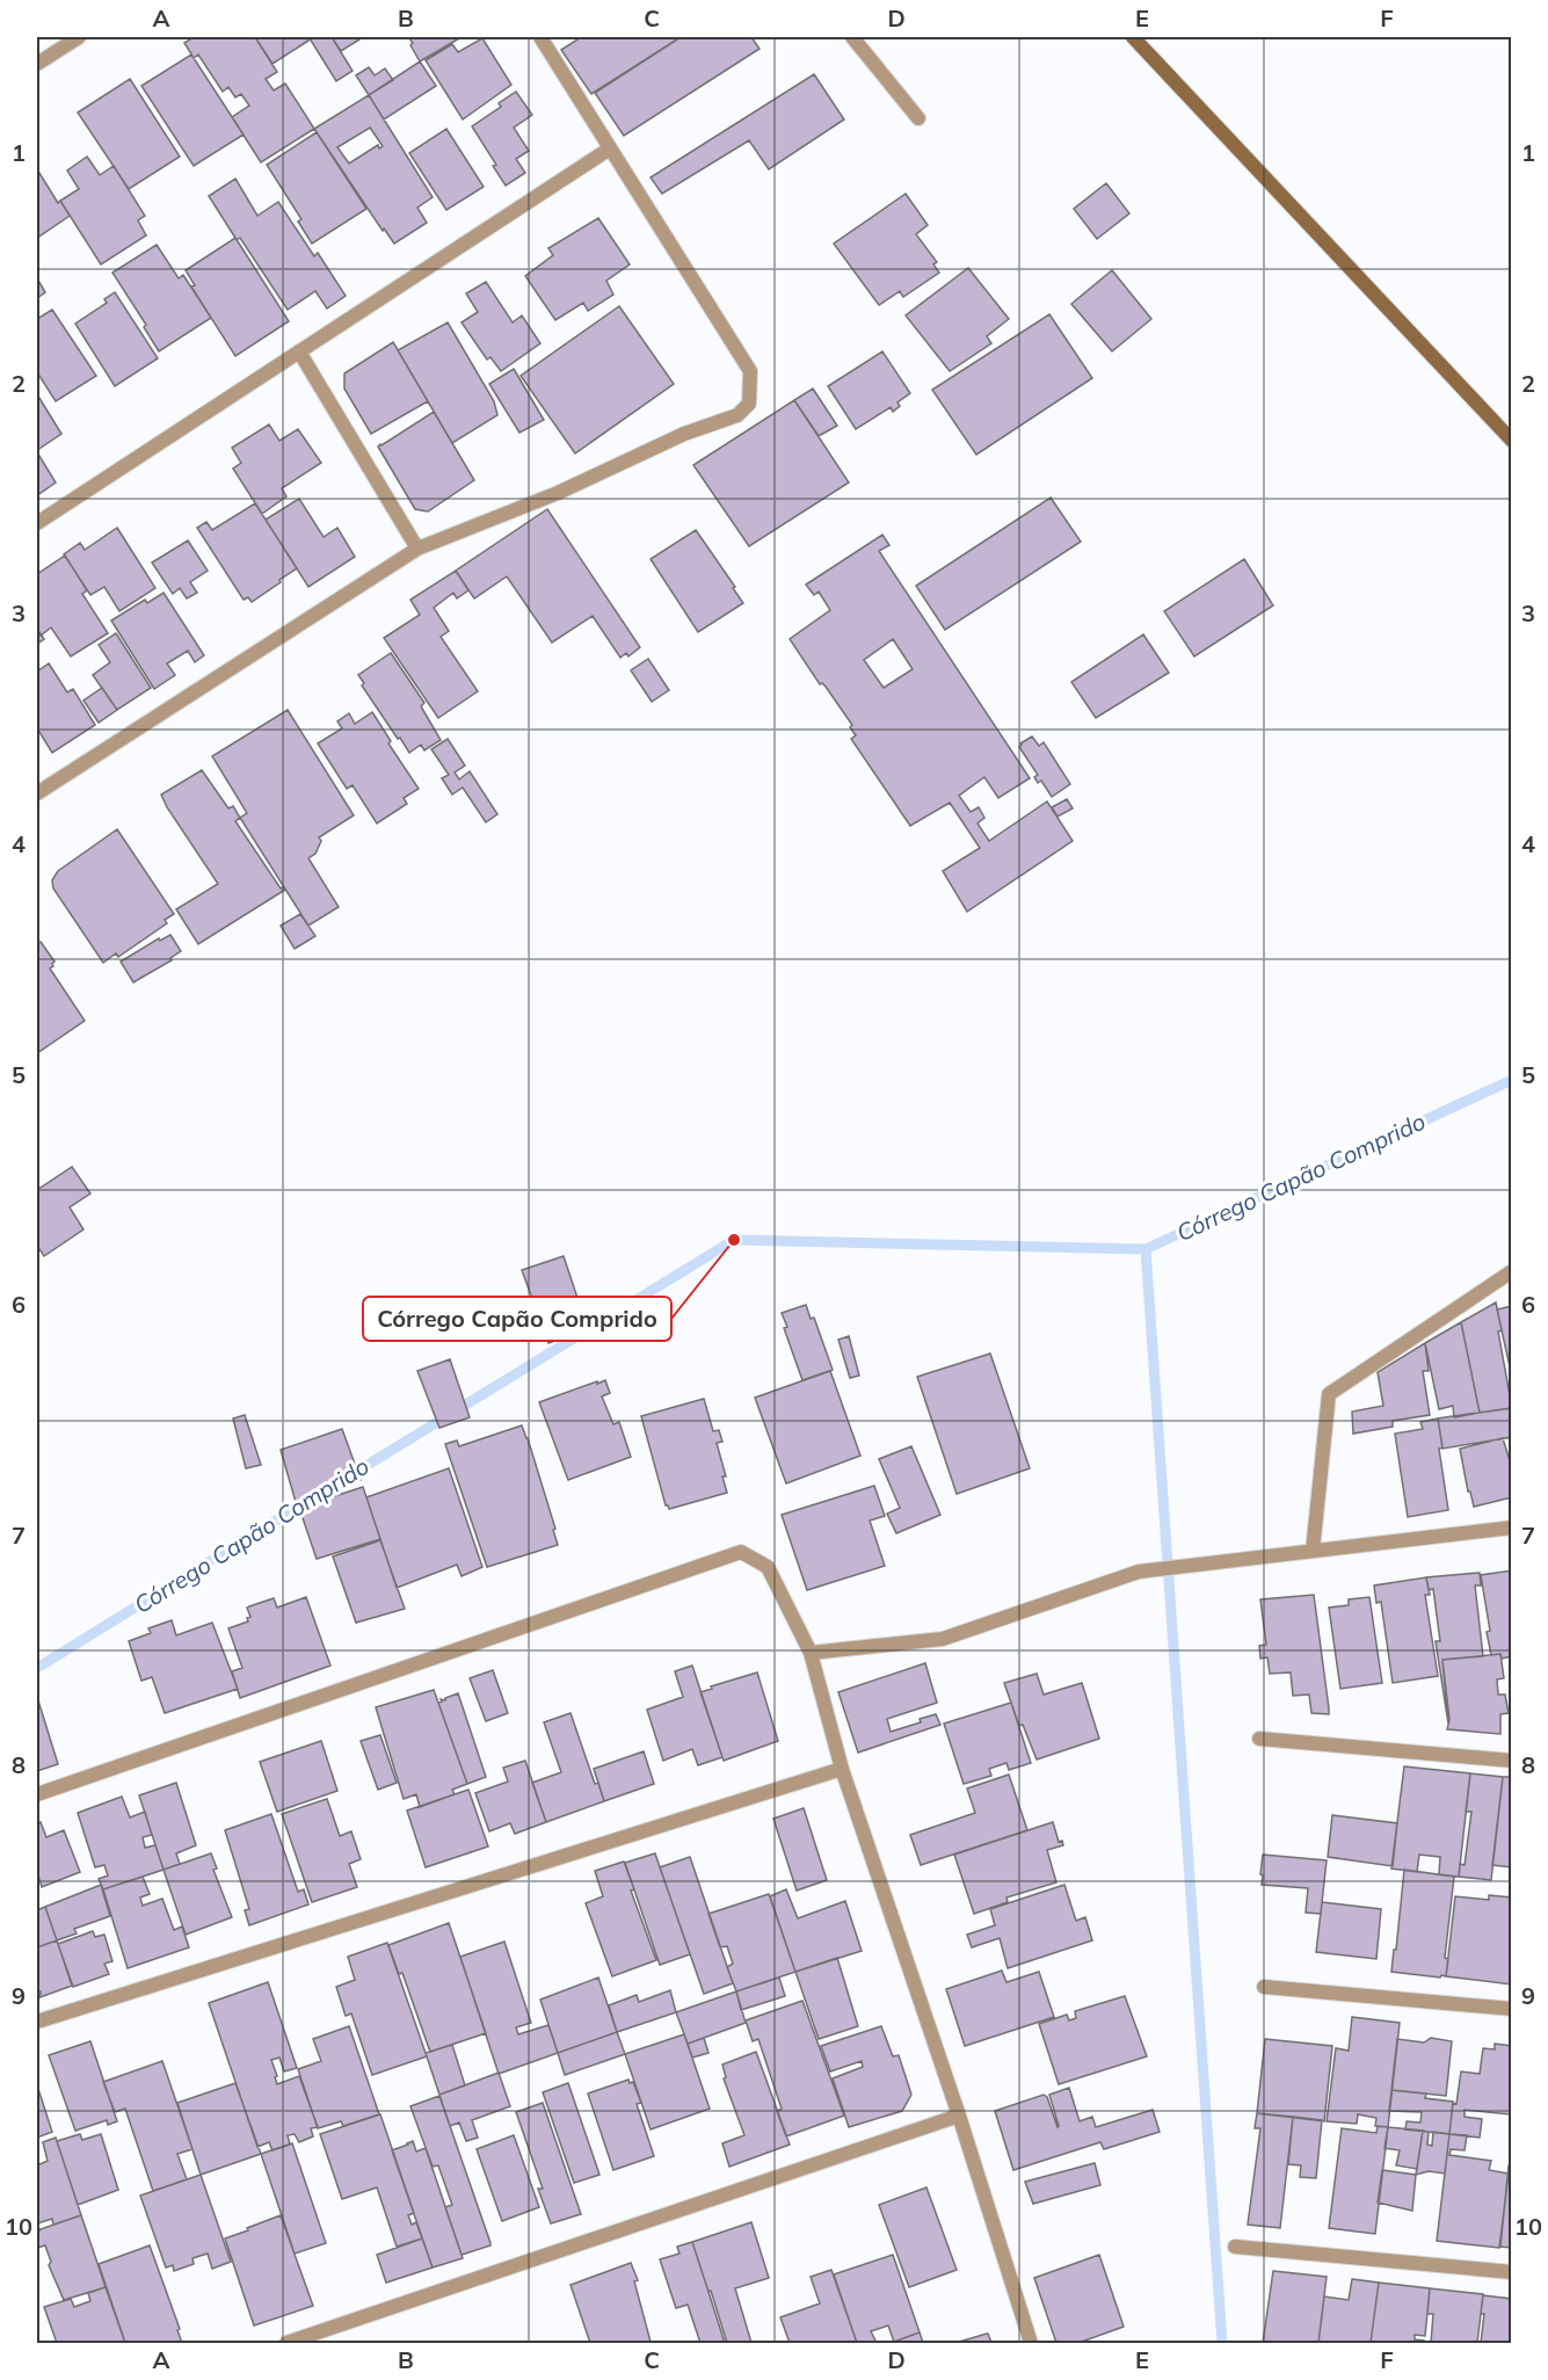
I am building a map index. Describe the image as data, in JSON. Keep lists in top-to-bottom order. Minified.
{"water":["Córrego Capão Comprido"],"places":["Córrego Capão Comprido"],"grid":{"columns":["A","B","C","D","E","F"],"rows":["1","2","3","4","5","6","7","8","9","10"]}}
